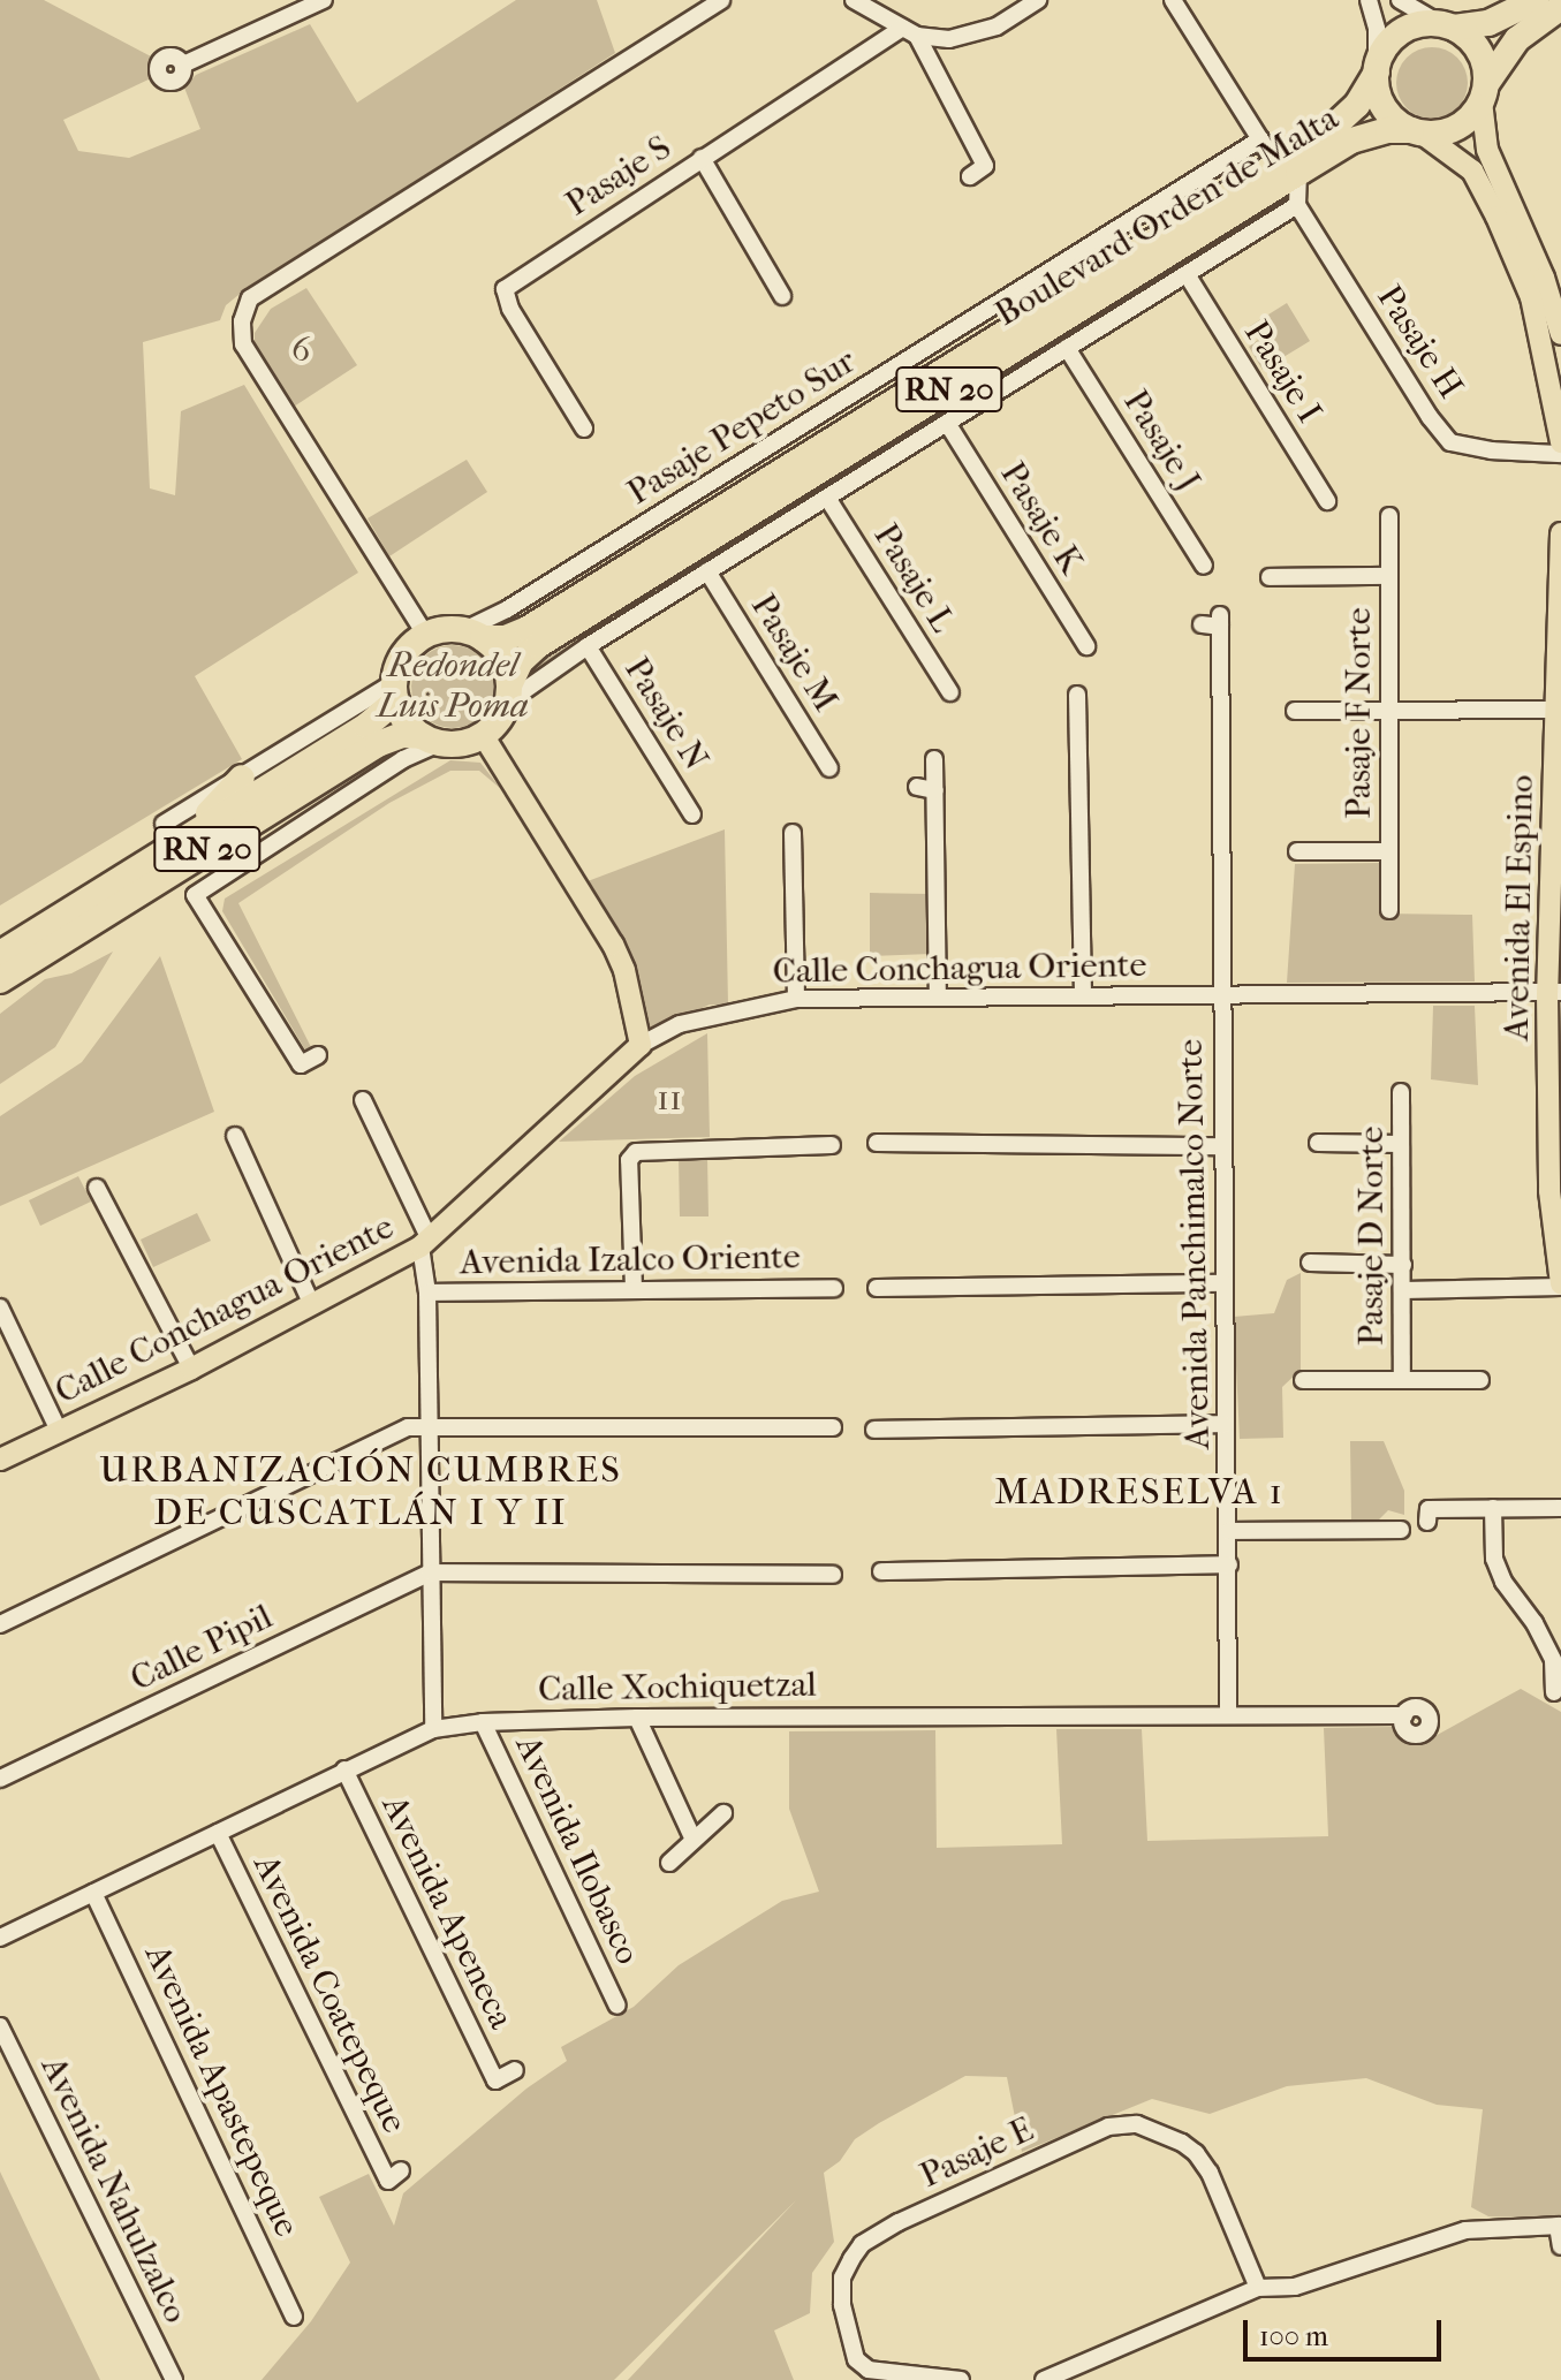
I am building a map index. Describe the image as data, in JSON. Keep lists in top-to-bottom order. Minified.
{"streets":{"highway":["Boulevard Orden de Malta","RN 20"],"main road":["Avenida El Espino","Calle Conchagua Oriente"],"street":["Pasaje S","Pasaje H","Pasaje I","Pasaje Pepeto Sur","Pasaje J","Pasaje K","Pasaje L","Pasaje M","Pasaje F Norte","Pasaje N","Pasaje D Norte","Avenida Panchimalco Norte","Avenida Izalco Oriente","Calle Pipil","Calle Xochiquetzal","Avenida Ilobasco","Avenida Apeneca","Avenida Coatepeque","Avenida Apastepeque","Pasaje E","Avenida Nahulzalco"]},"crossings":[["Boulevard Orden de Malta","RN 20"],["Boulevard Orden de Malta","Pasaje Pepeto Sur"],["RN 20","Pasaje Pepeto Sur"],["Avenida El Espino","Calle Conchagua Oriente"],["Calle Conchagua Oriente","Avenida Panchimalco Norte"],["Avenida Panchimalco Norte","Calle Xochiquetzal"],["Calle Xochiquetzal","Avenida Ilobasco"],["Calle Xochiquetzal","Avenida Apeneca"],["Calle Xochiquetzal","Avenida Coatepeque"],["Calle Xochiquetzal","Avenida Apastepeque"]],"districts":["URBANIZACIÓN CUMBRES DE CUSCATLÁN I Y II","MADRESELVA 1"],"parks":["6","Redondel Luis Poma","11"],"scale_bar":"100 m"}
